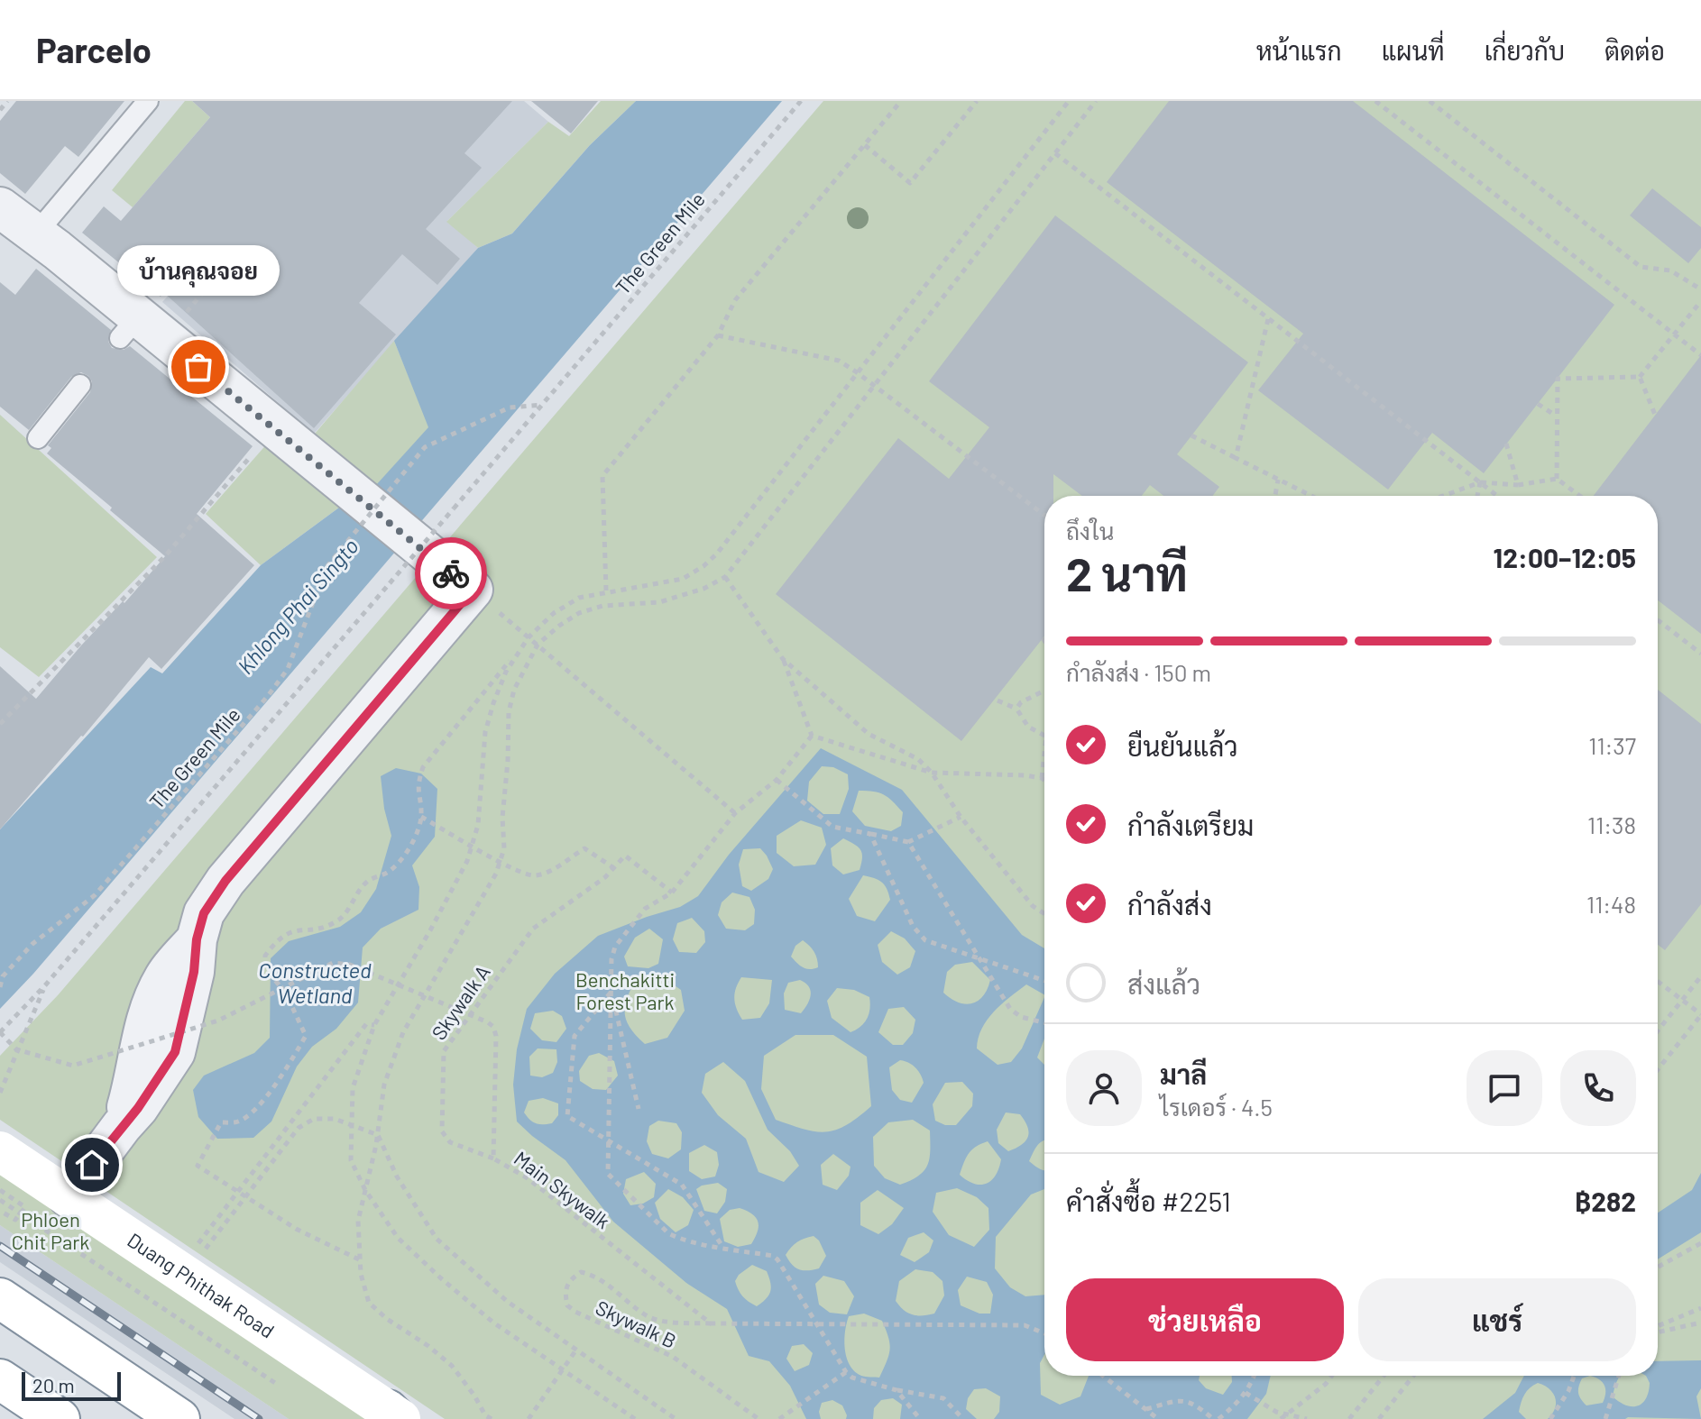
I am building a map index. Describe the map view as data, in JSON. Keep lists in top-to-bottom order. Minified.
{"streets":{"main road":["Duang Phithak Road"],"path":["The Green Mile","Skywalk A","Main Skywalk","Skywalk B"]},"crossings":[["The Green Mile","Main Skywalk"],["Skywalk A","Main Skywalk"],["Main Skywalk","Skywalk B"]],"water":["Khlong Phai Singto","Constructed Wetland"],"parks":["Benchakitti Forest Park","Phloen Chit Park"],"places":["บ้านคุณจอย"],"scale_bar":"20 m","page":{"header":"Parcelo","nav":["หน้าแรก","แผนที่","เกี่ยวกับ","ติดต่อ"],"bubble":"บ้านคุณจอย","heading":["2 นาที","ถึงใน","12:00–12:05"],"panel":["มาลี","ไรเดอร์ · 4.5","คำสั่งซื้อ #2251","฿282"],"bar":"กำลังส่ง · 150 m","list":[["ยืนยันแล้ว","11:37"],["กำลังเตรียม","11:38"],["กำลังส่ง","11:48"],"ส่งแล้ว"],"buttons":["ช่วยเหลือ","แชร์"],"scale":"20 m"}}
